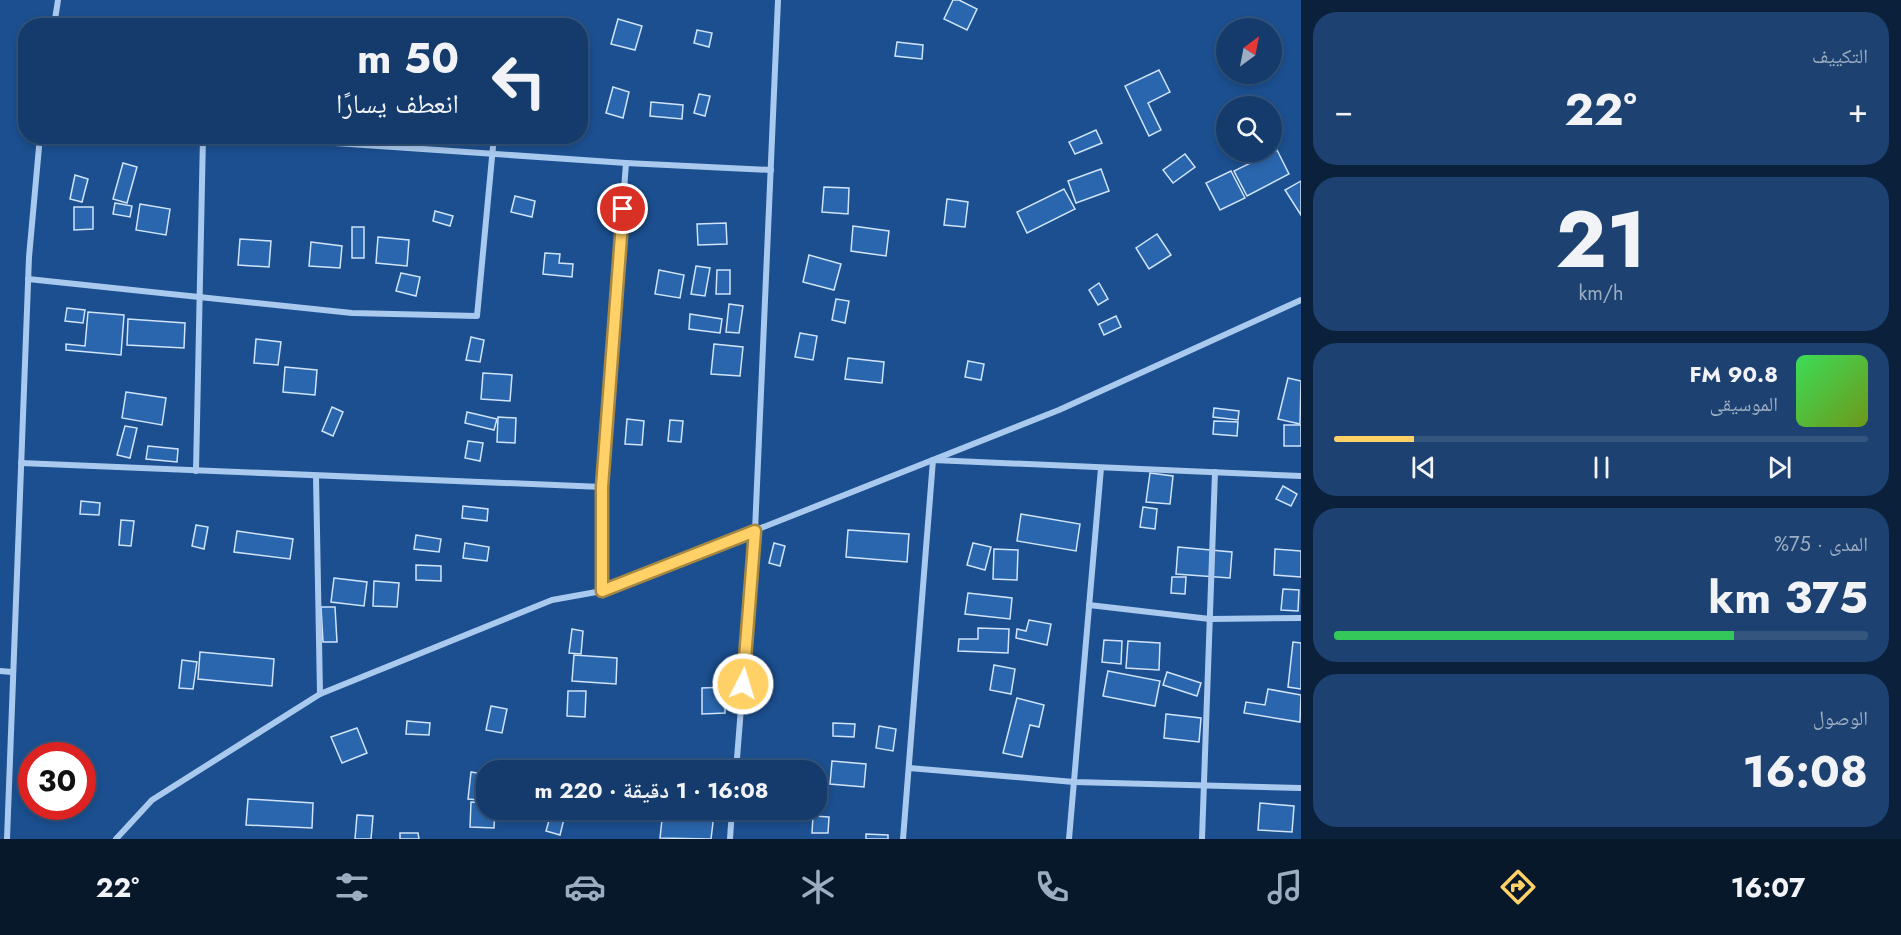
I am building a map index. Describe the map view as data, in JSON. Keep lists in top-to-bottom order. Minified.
{"north":"top right","page":{"tile":["التكييف",["21","km/h"],["المدى · 75%","375 km"],["الوصول","16:08"]],"turn":["50 m","انعطف يسارًا"],"heat":["−","22°","+"],"song":["90.8 FM","الموسيقى"],"limit":"30","trip":"16:08 · 1 دقيقة · 220 m","tabs":["16:07","22°"]}}
